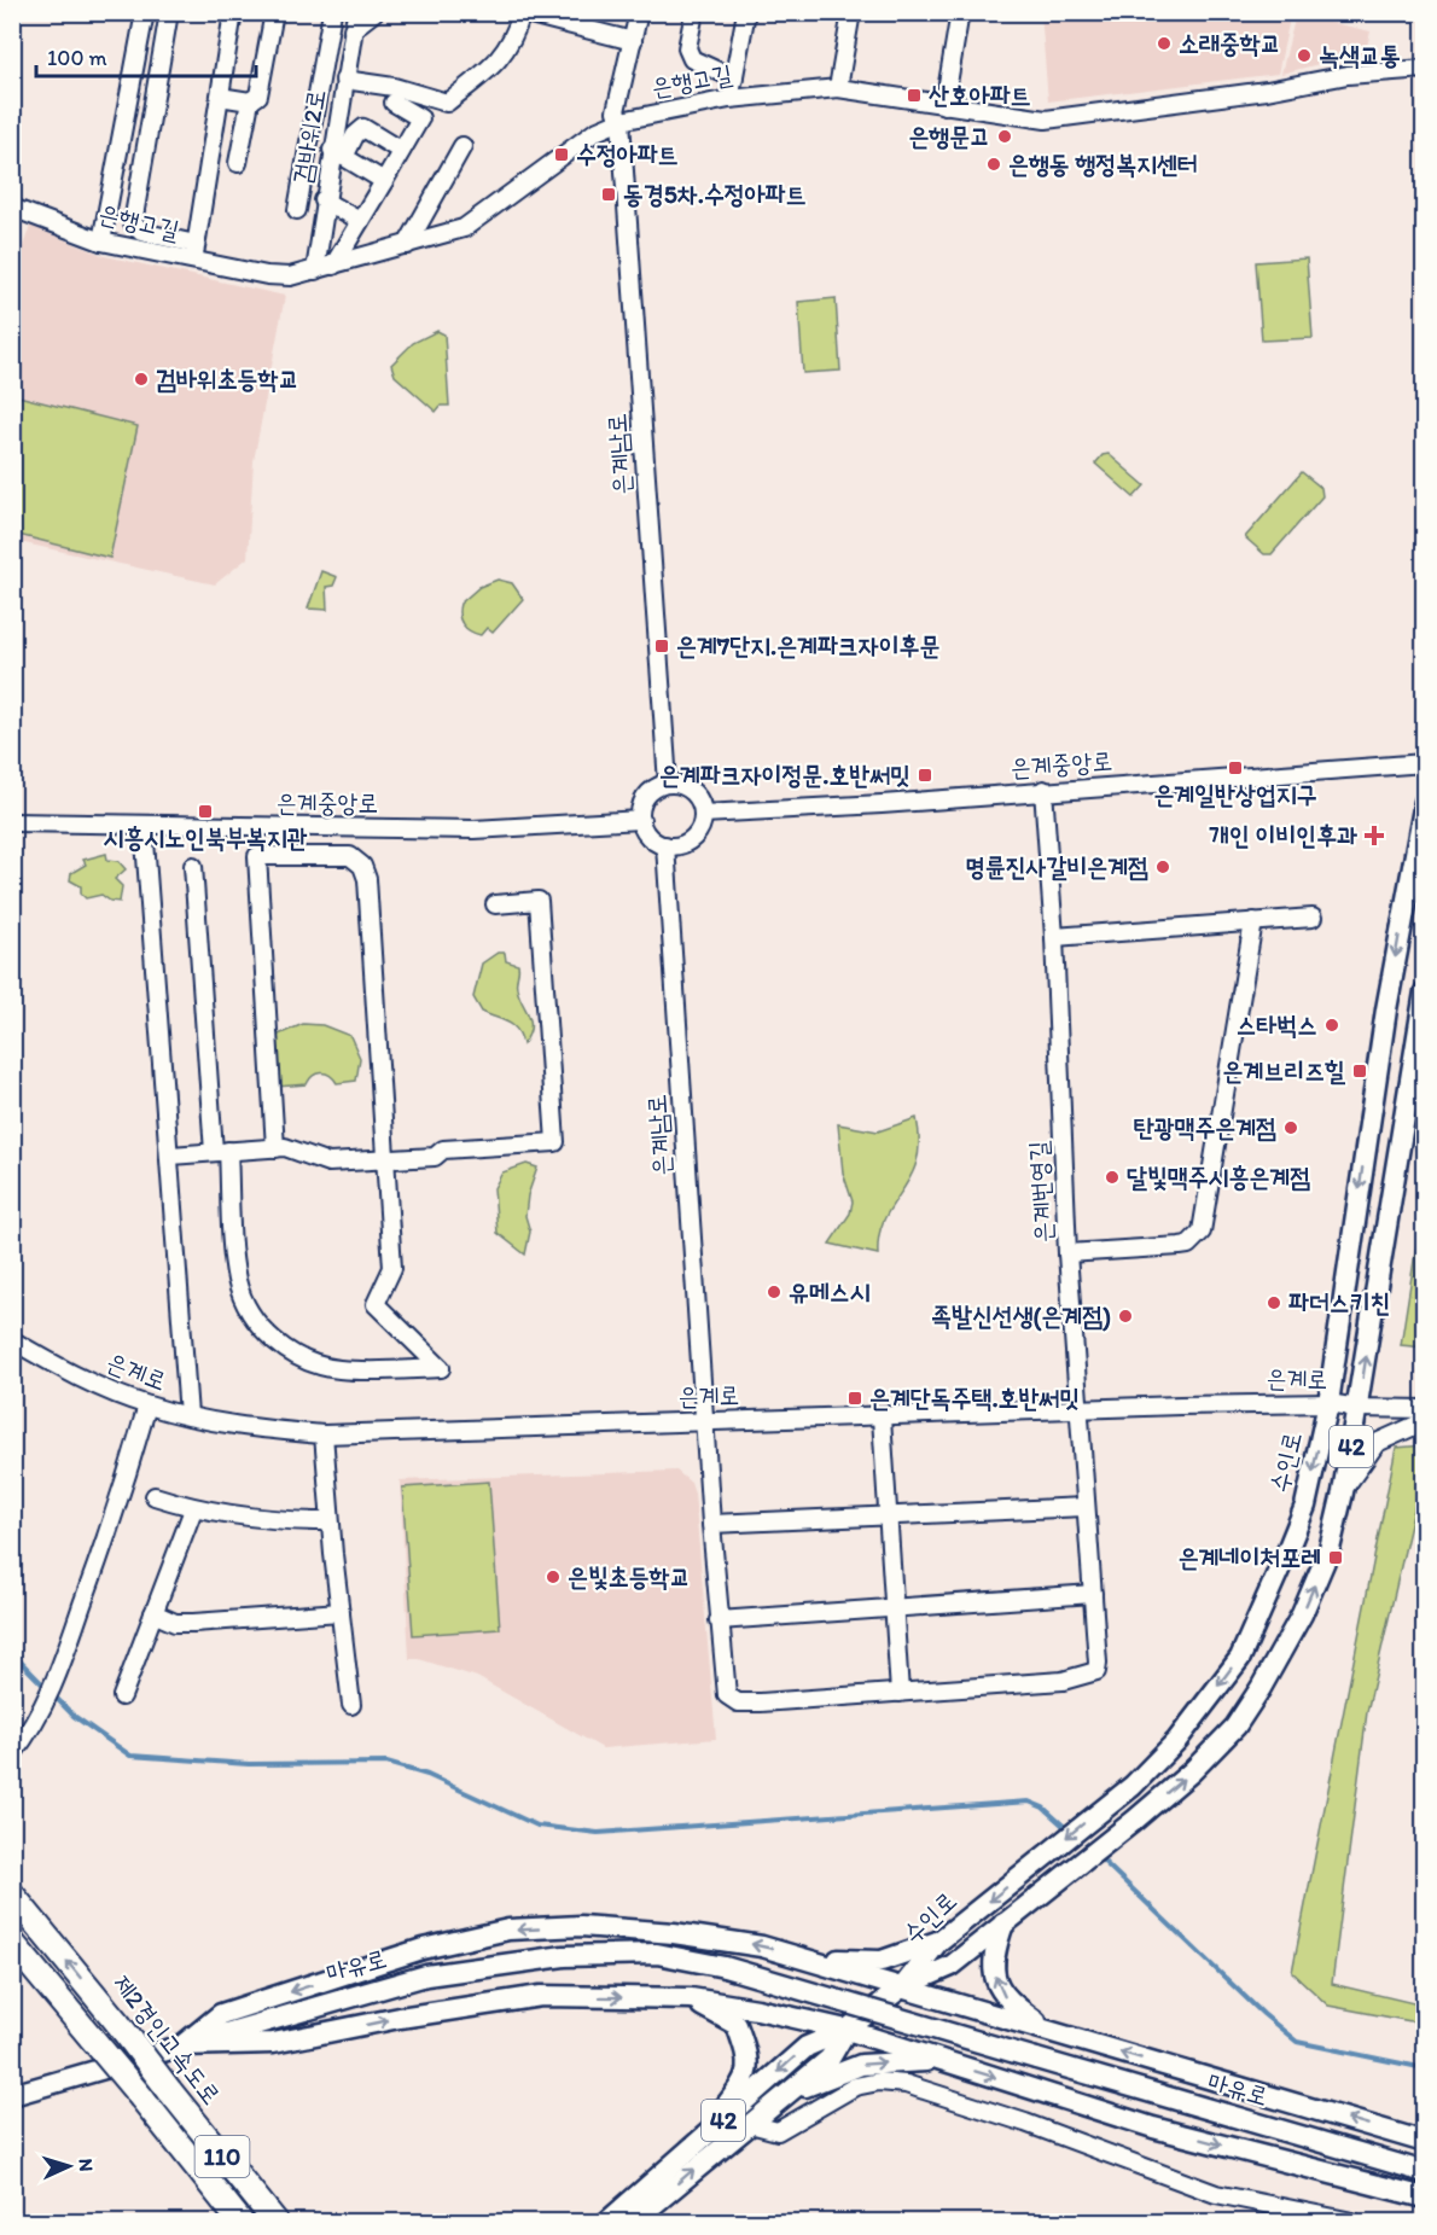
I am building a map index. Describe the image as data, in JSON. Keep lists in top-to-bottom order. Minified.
{"streets":{"highway":["제2경인고속도로","110"],"main road":["42","수인로","마유로"],"street":["은행고길","검바위2로","은계남로","은계중앙로","은계번영길","은계로"]},"crossings":[["은행고길","검바위2로"],["은행고길","은계남로"],["은계남로","은계중앙로"],["은계남로","은계로"],["은계중앙로","은계번영길"],["은계로","수인로"]],"places":{"other":["소래중학교","녹색교통","은행문고","은행동 행정복지센터","검바위초등학교","명륜진사갈비은계점","스타벅스","탄광맥주은계점","달빛맥주시흥은계점","유메스시","파더스키친","족발신선생(은계점)","은빛초등학교"],"transit":["산호아파트","수정아파트","동경5차.수정아파트","은계7단지.은계파크자이후문","은계일반상업지구","은계파크자이정문.호반써밋","시흥시노인북부복지관","은계브리즈힐","은계단독주택.호반써밋","은계네이처포레"],"health":["개인 이비인후과"]},"scale_bar":"100 m","north":"right"}
